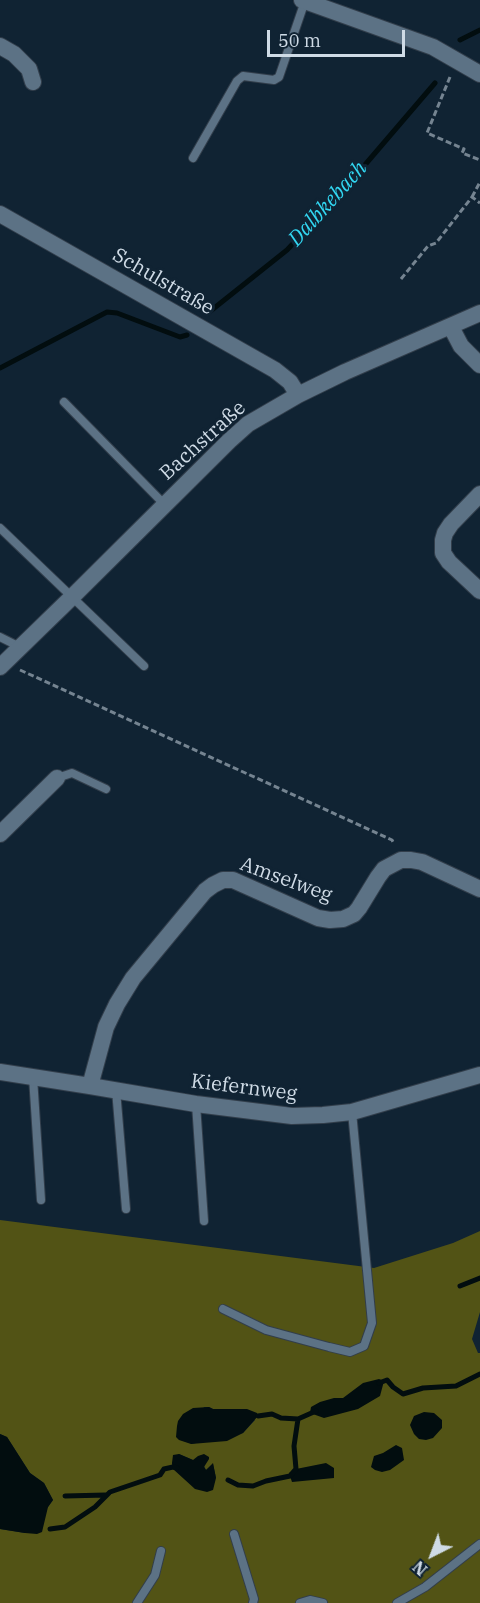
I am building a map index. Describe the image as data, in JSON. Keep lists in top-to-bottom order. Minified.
{"streets":{"street":["Schulstraße","Bachstraße","Amselweg","Kiefernweg"]},"crossings":[["Schulstraße","Bachstraße"],["Amselweg","Kiefernweg"]],"water":["Dalbkebach"],"scale_bar":"50 m","north":"bottom left"}
